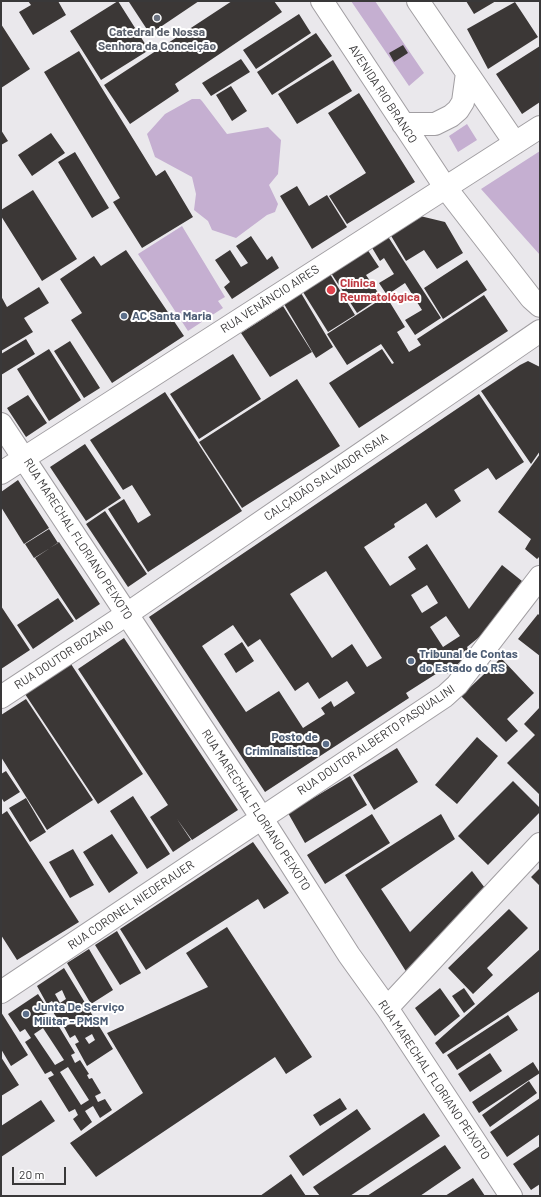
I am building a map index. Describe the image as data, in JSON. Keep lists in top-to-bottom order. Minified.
{"streets":{"street":["AVENIDA RIO BRANCO","RUA VENÂNCIO AIRES","CALÇADÃO SALVADOR ISAIA","RUA MARECHAL FLORIANO PEIXOTO","RUA DOUTOR BOZANO","RUA DOUTOR ALBERTO PASQUALINI","RUA CORONEL NIEDERAUER"]},"crossings":[["AVENIDA RIO BRANCO","RUA VENÂNCIO AIRES"],["RUA VENÂNCIO AIRES","RUA MARECHAL FLORIANO PEIXOTO"],["CALÇADÃO SALVADOR ISAIA","RUA MARECHAL FLORIANO PEIXOTO"],["CALÇADÃO SALVADOR ISAIA","RUA DOUTOR BOZANO"],["RUA MARECHAL FLORIANO PEIXOTO","RUA DOUTOR BOZANO"],["RUA MARECHAL FLORIANO PEIXOTO","RUA DOUTOR ALBERTO PASQUALINI"],["RUA MARECHAL FLORIANO PEIXOTO","RUA CORONEL NIEDERAUER"],["RUA DOUTOR ALBERTO PASQUALINI","RUA CORONEL NIEDERAUER"]],"places":["Catedral de Nossa Senhora da Conceição","Clínica Reumatológica","AC Santa Maria","Tribunal de Contas do Estado do RS","Posto de Criminalística","Junta De Serviço Militar - PMSM"],"scale_bar":"20 m"}
